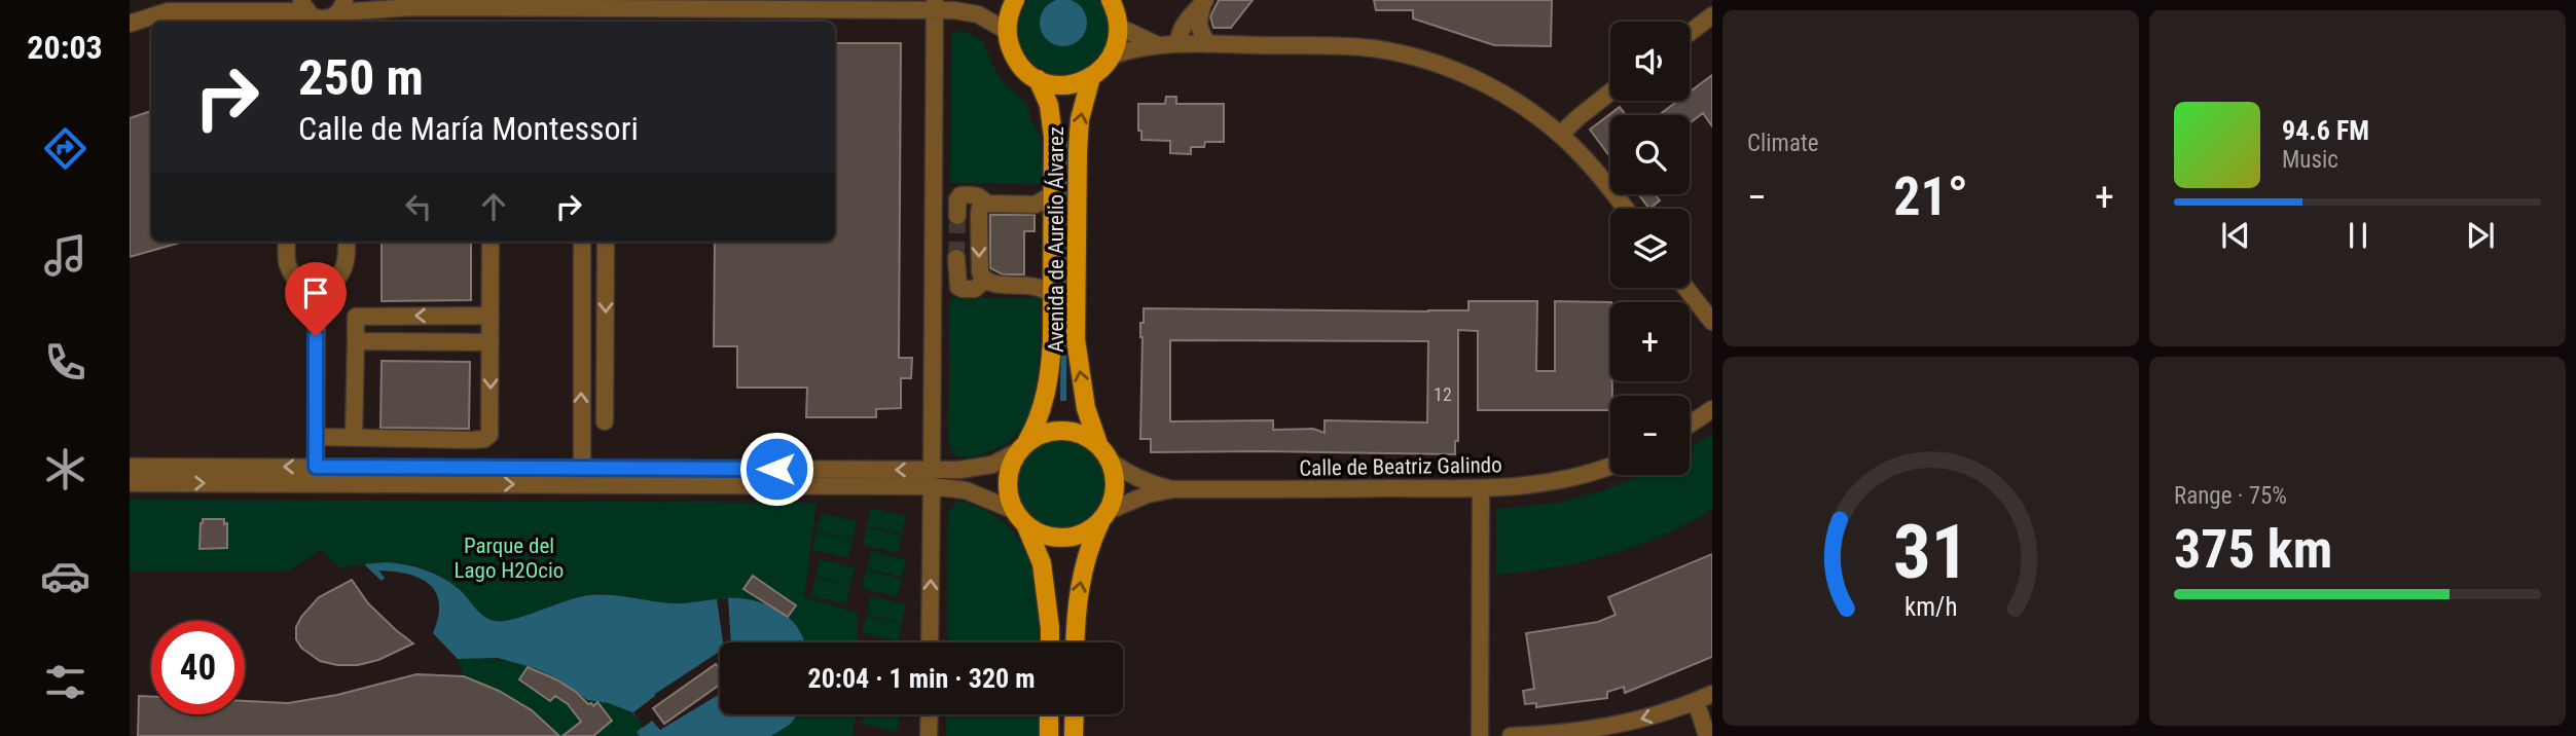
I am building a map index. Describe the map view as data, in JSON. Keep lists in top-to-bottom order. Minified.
{"streets":{"main road":["Avenida de Aurelio Álvarez"],"street":["Calle de Beatriz Galindo"]},"crossings":[["Avenida de Aurelio Álvarez","Calle de Beatriz Galindo"]],"parks":["Parque del Lago H2Ocio"],"house_numbers":["12"],"page":{"tabs":"20:03","tile":["Climate",["Range · 75%","375 km"]],"map_buttons":["+","−"],"turn":["250 m","Calle de María Montessori"],"song":["94.6 FM","Music"],"heat":["−","21°","+"],"limit":"40","trip":"20:04 · 1 min · 320 m","gauge":["31","km/h"]}}
